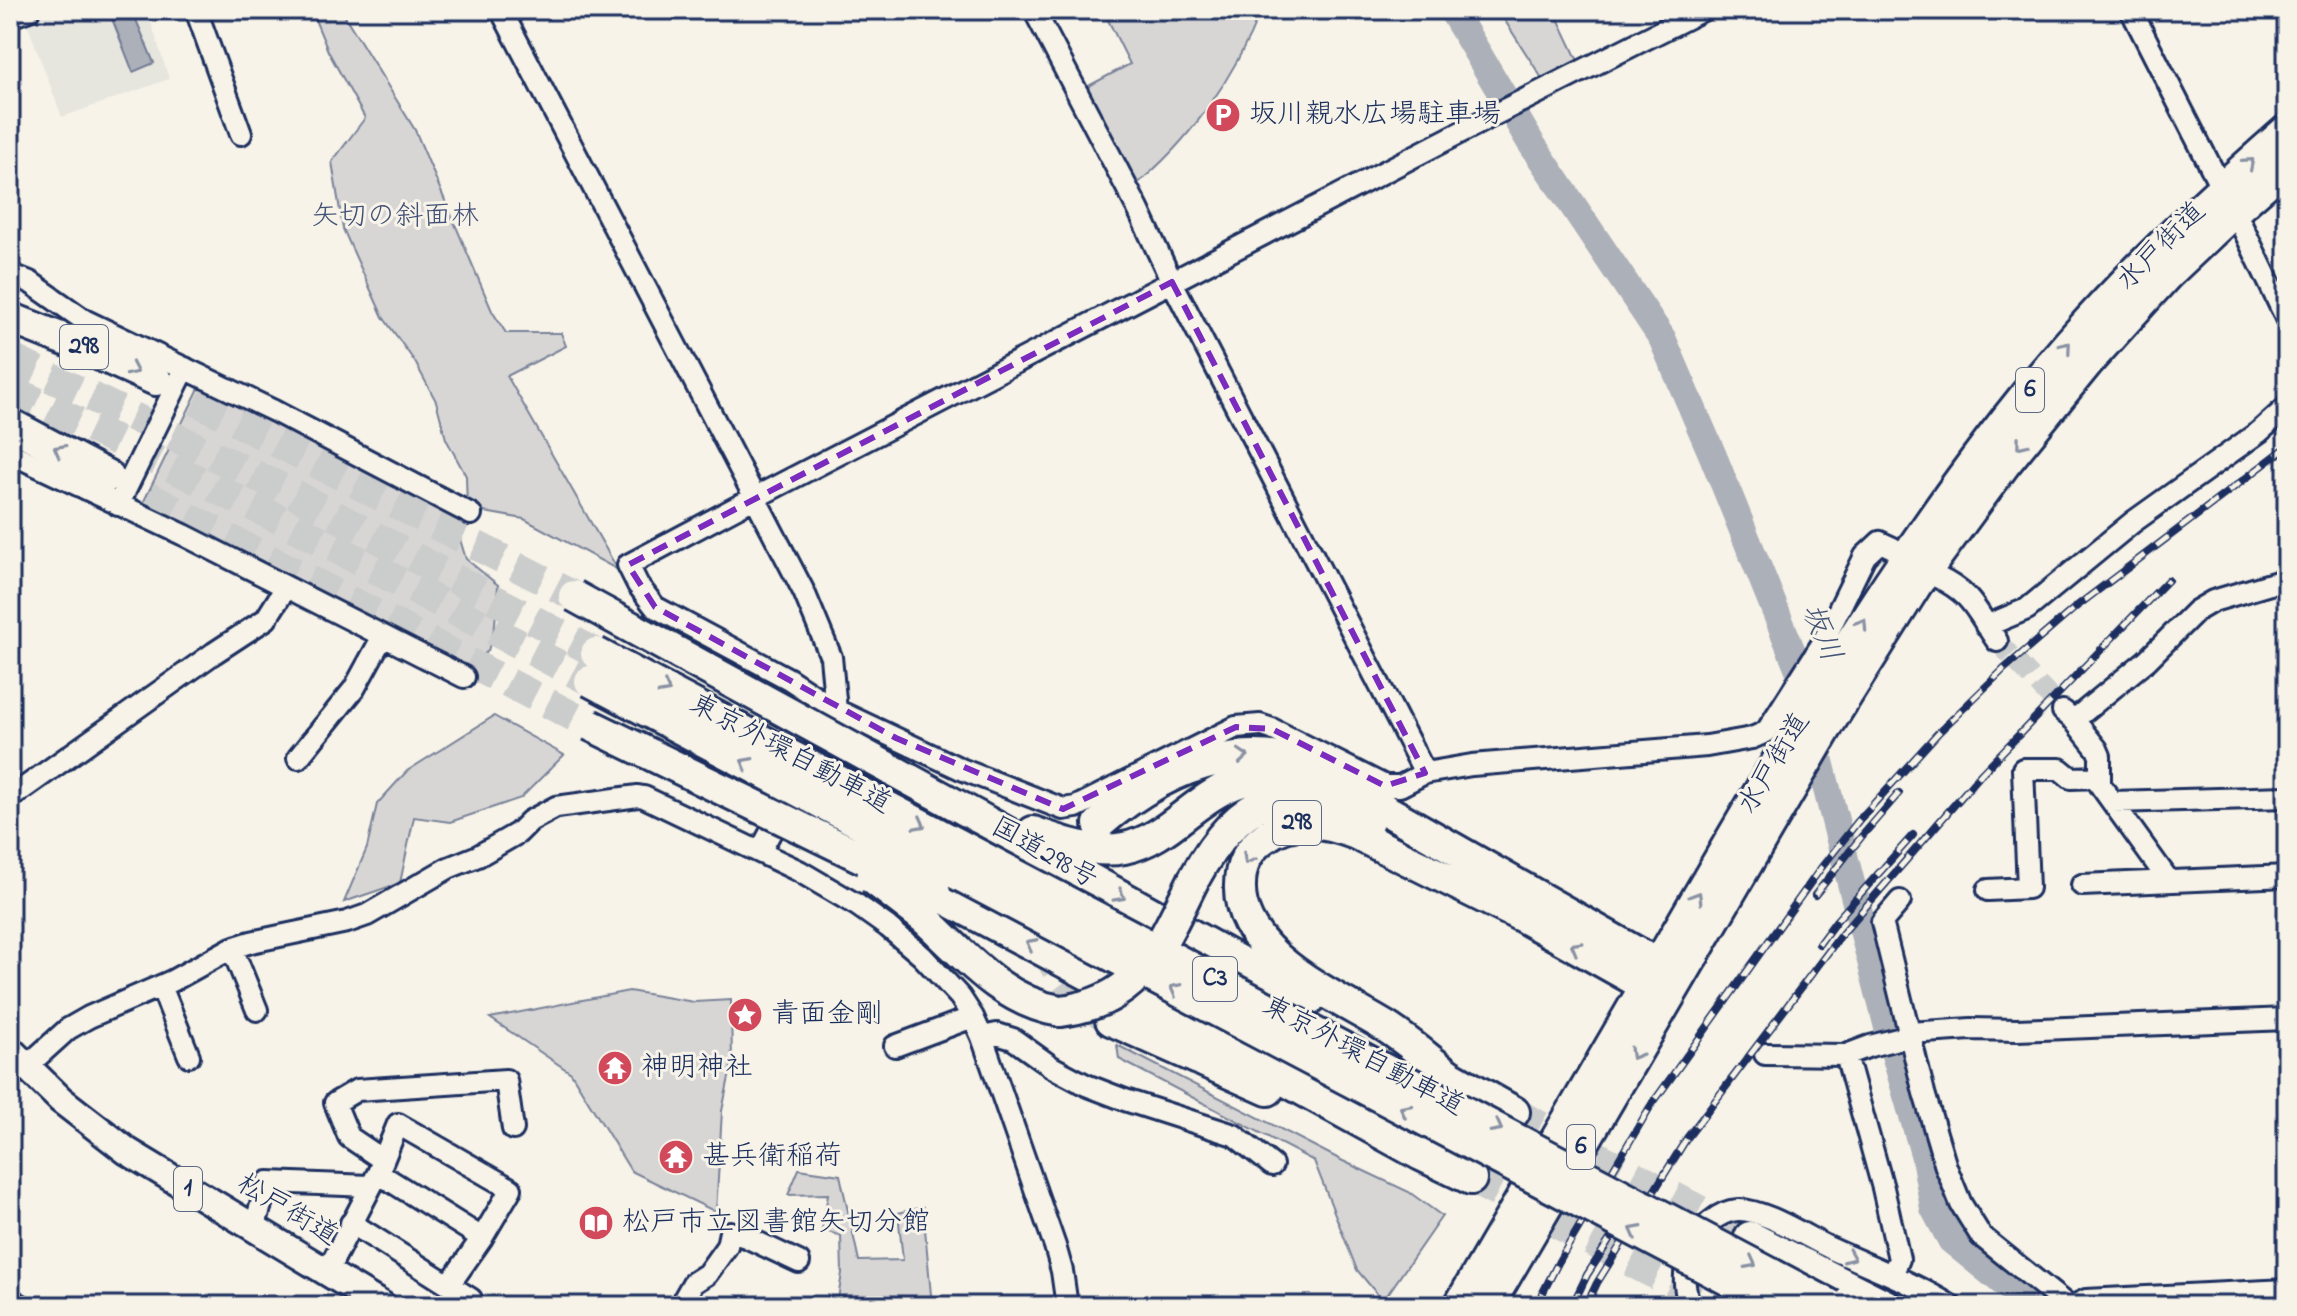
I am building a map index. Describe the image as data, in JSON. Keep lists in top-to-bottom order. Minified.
{"streets":{"highway":["水戸街道","298","6","東京外環自動車道","国道298号","C3"],"main road":["1","松戸街道"]},"crossings":[["水戸街道","298"],["298","国道298号"]],"water":["坂川"],"parks":["矢切の斜面林"],"places":{"parking":["坂川親水広場駐車場"],"place":["青面金剛"],"temple":["神明神社","甚兵衛稲荷"],"library":["松戸市立図書館矢切分館"]}}
